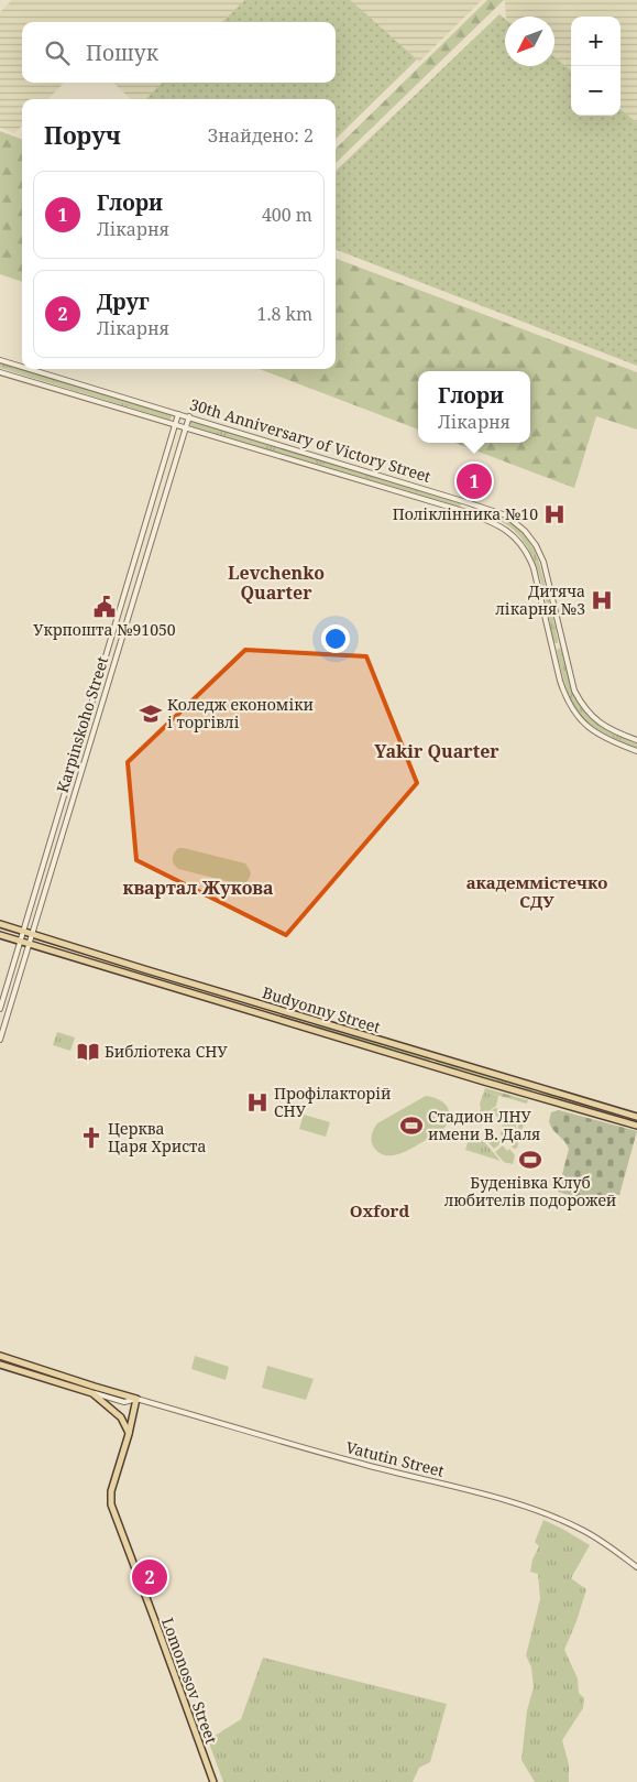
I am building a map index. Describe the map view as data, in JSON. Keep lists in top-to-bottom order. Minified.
{"streets":{"main road":["Budyonny Street","Vatutin Street","Lomonosov Street"],"street":["30th Anniversary of Victory Street","Karpinskoho Street"]},"crossings":[["30th Anniversary of Victory Street","Karpinskoho Street"],["Karpinskoho Street","Budyonny Street"],["Vatutin Street","Lomonosov Street"]],"districts":["Levchenko Quarter","Yakir Quarter","академмістечко СДУ","квартал Жукова","Oxford"],"places":{"hospital":["Поліклінника №10","Дитяча лікарня №3","Профілакторій СНУ"],"public building":["Укрпошта №91050"],"school or university":["Коледж економіки і торгівлі"],"library":["Библіотека СНУ"],"sports":["Стадион ЛНУ имени В. Даля","Буденівка Клуб любителів подорожей"],"church":["Церква Царя Христа"]},"north":"bottom left","page":{"map_buttons":["+","−"],"search":"Пошук","heading":["Поруч","Знайдено: 2"],"list":[{"mark":"1","name":"Глори","note":"Лікарня","value":"400 m"},{"mark":"2","name":"Друг","note":"Лікарня","value":"1.8 km"}],"popup":["Глори","Лікарня"],"pins":["1","2"]}}
